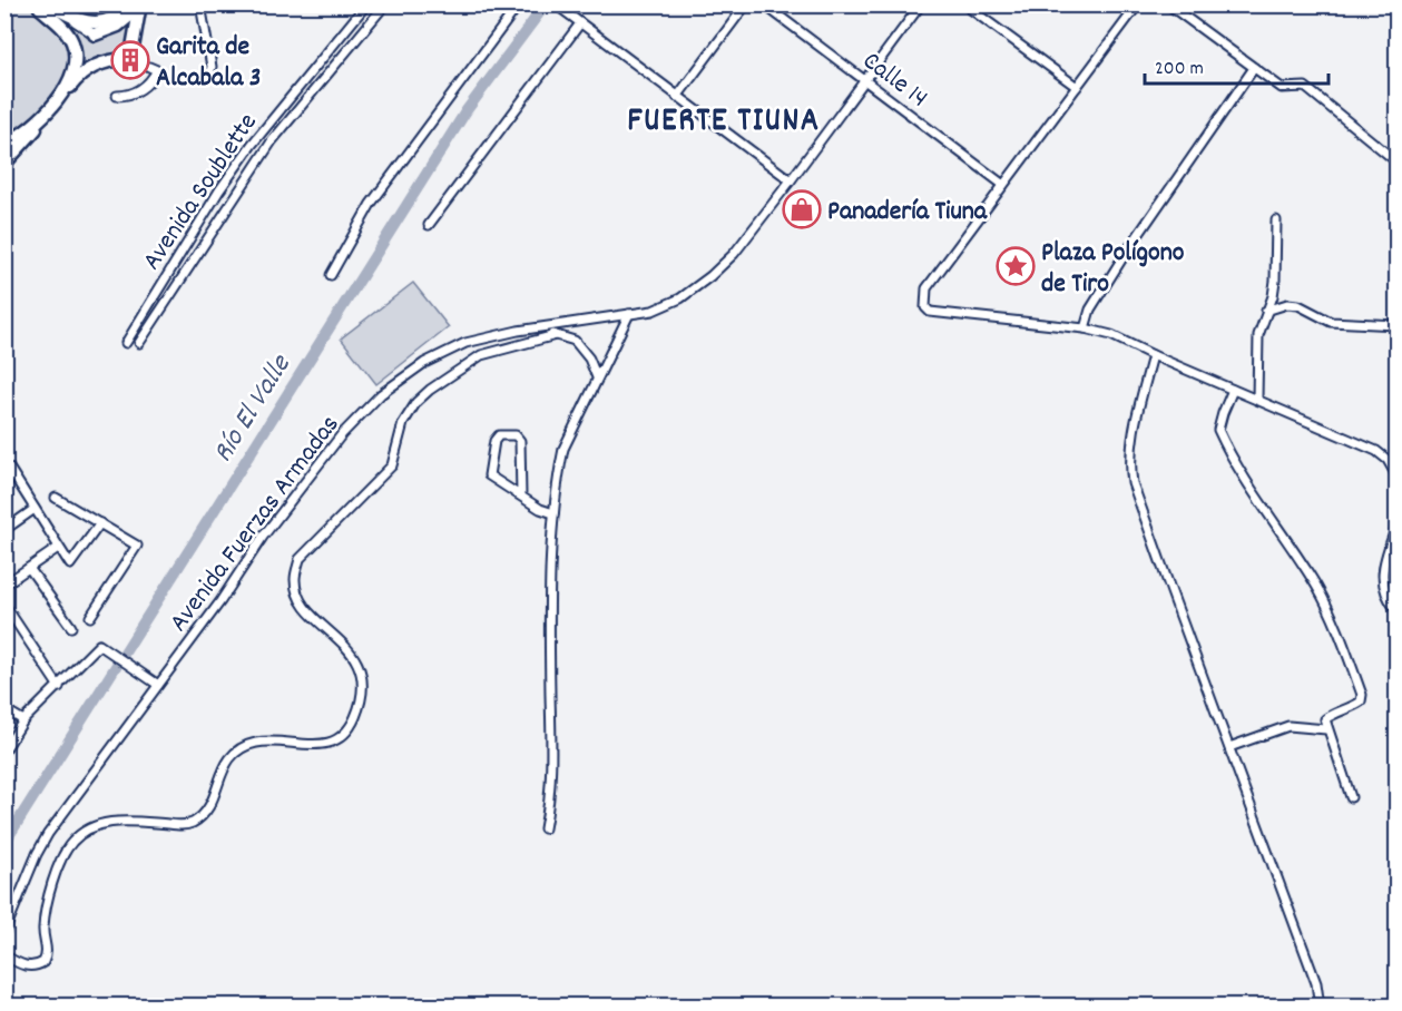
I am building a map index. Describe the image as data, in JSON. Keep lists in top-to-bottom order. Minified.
{"streets":{"street":["Calle 14","Avenida Soublette","Avenida Fuerzas Armadas"]},"crossings":[["Calle 14","Avenida Fuerzas Armadas"]],"districts":["FUERTE TIUNA"],"water":["Río El Valle"],"places":{"building":["Garita de Alcabala 3"],"shop":["Panadería Tiuna"],"place":["Plaza Polígono de Tiro"]},"scale_bar":"200 m"}
